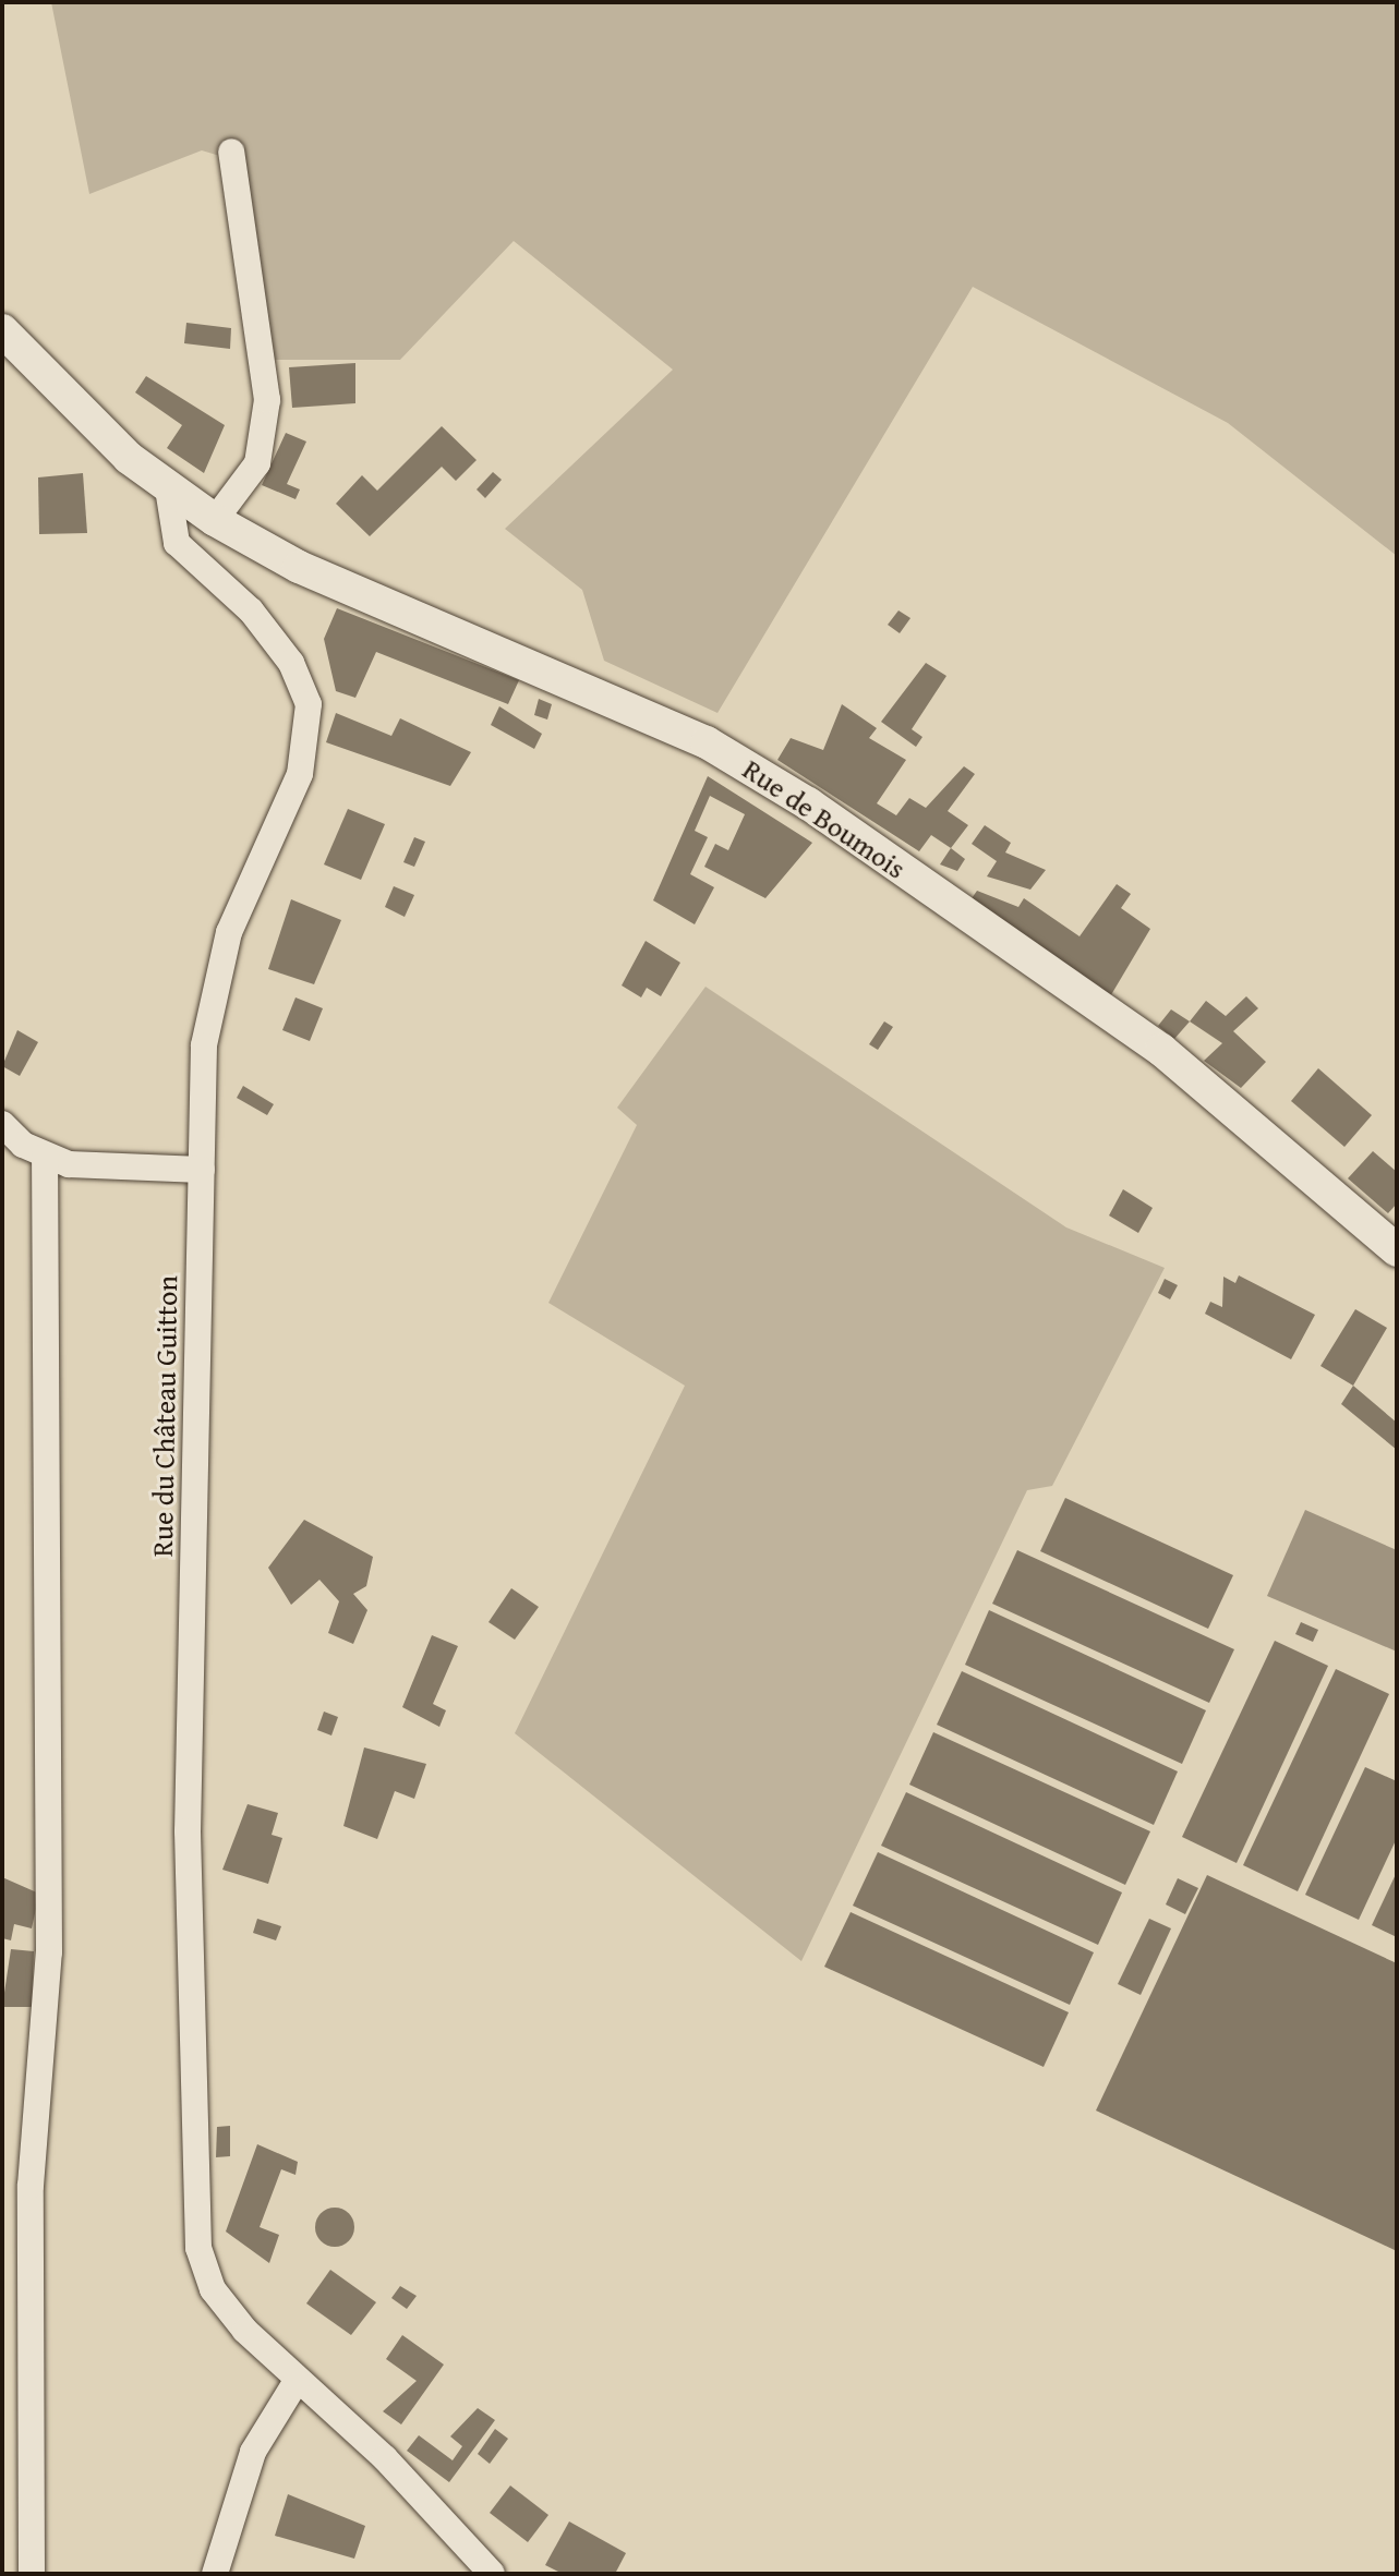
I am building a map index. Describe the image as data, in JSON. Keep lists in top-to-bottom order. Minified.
{"streets":{"street":["Rue de Boumois","Rue du Château Guitton"]},"crossings":[["Rue de Boumois","Rue du Château Guitton"]]}
